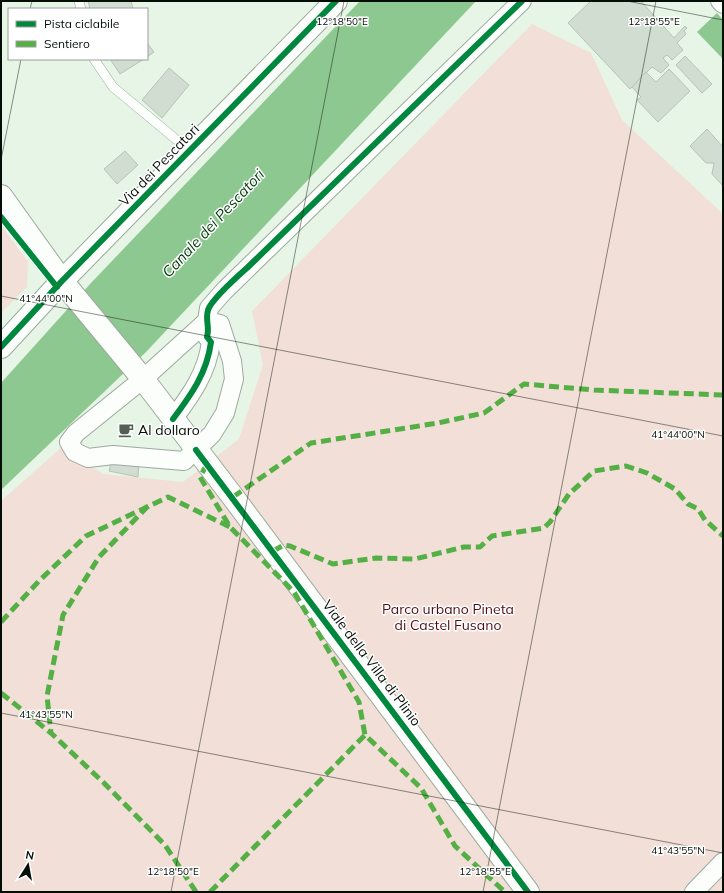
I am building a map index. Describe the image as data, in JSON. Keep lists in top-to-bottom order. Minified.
{"streets":{"street":["Via dei Pescatori","Viale della Villa di Plinio"]},"crossings":[["Via dei Pescatori","Viale della Villa di Plinio"]],"water":["Canale dei Pescatori"],"parks":["Parco urbano Pineta di Castel Fusano"],"places":{"cafe":["Al dollaro"]},"legend":["Pista ciclabile","Sentiero"],"north":"top","coordinates":["12°18'50\"E","12°18'55\"E","41°44'00\"N","41°43'55\"N"]}
